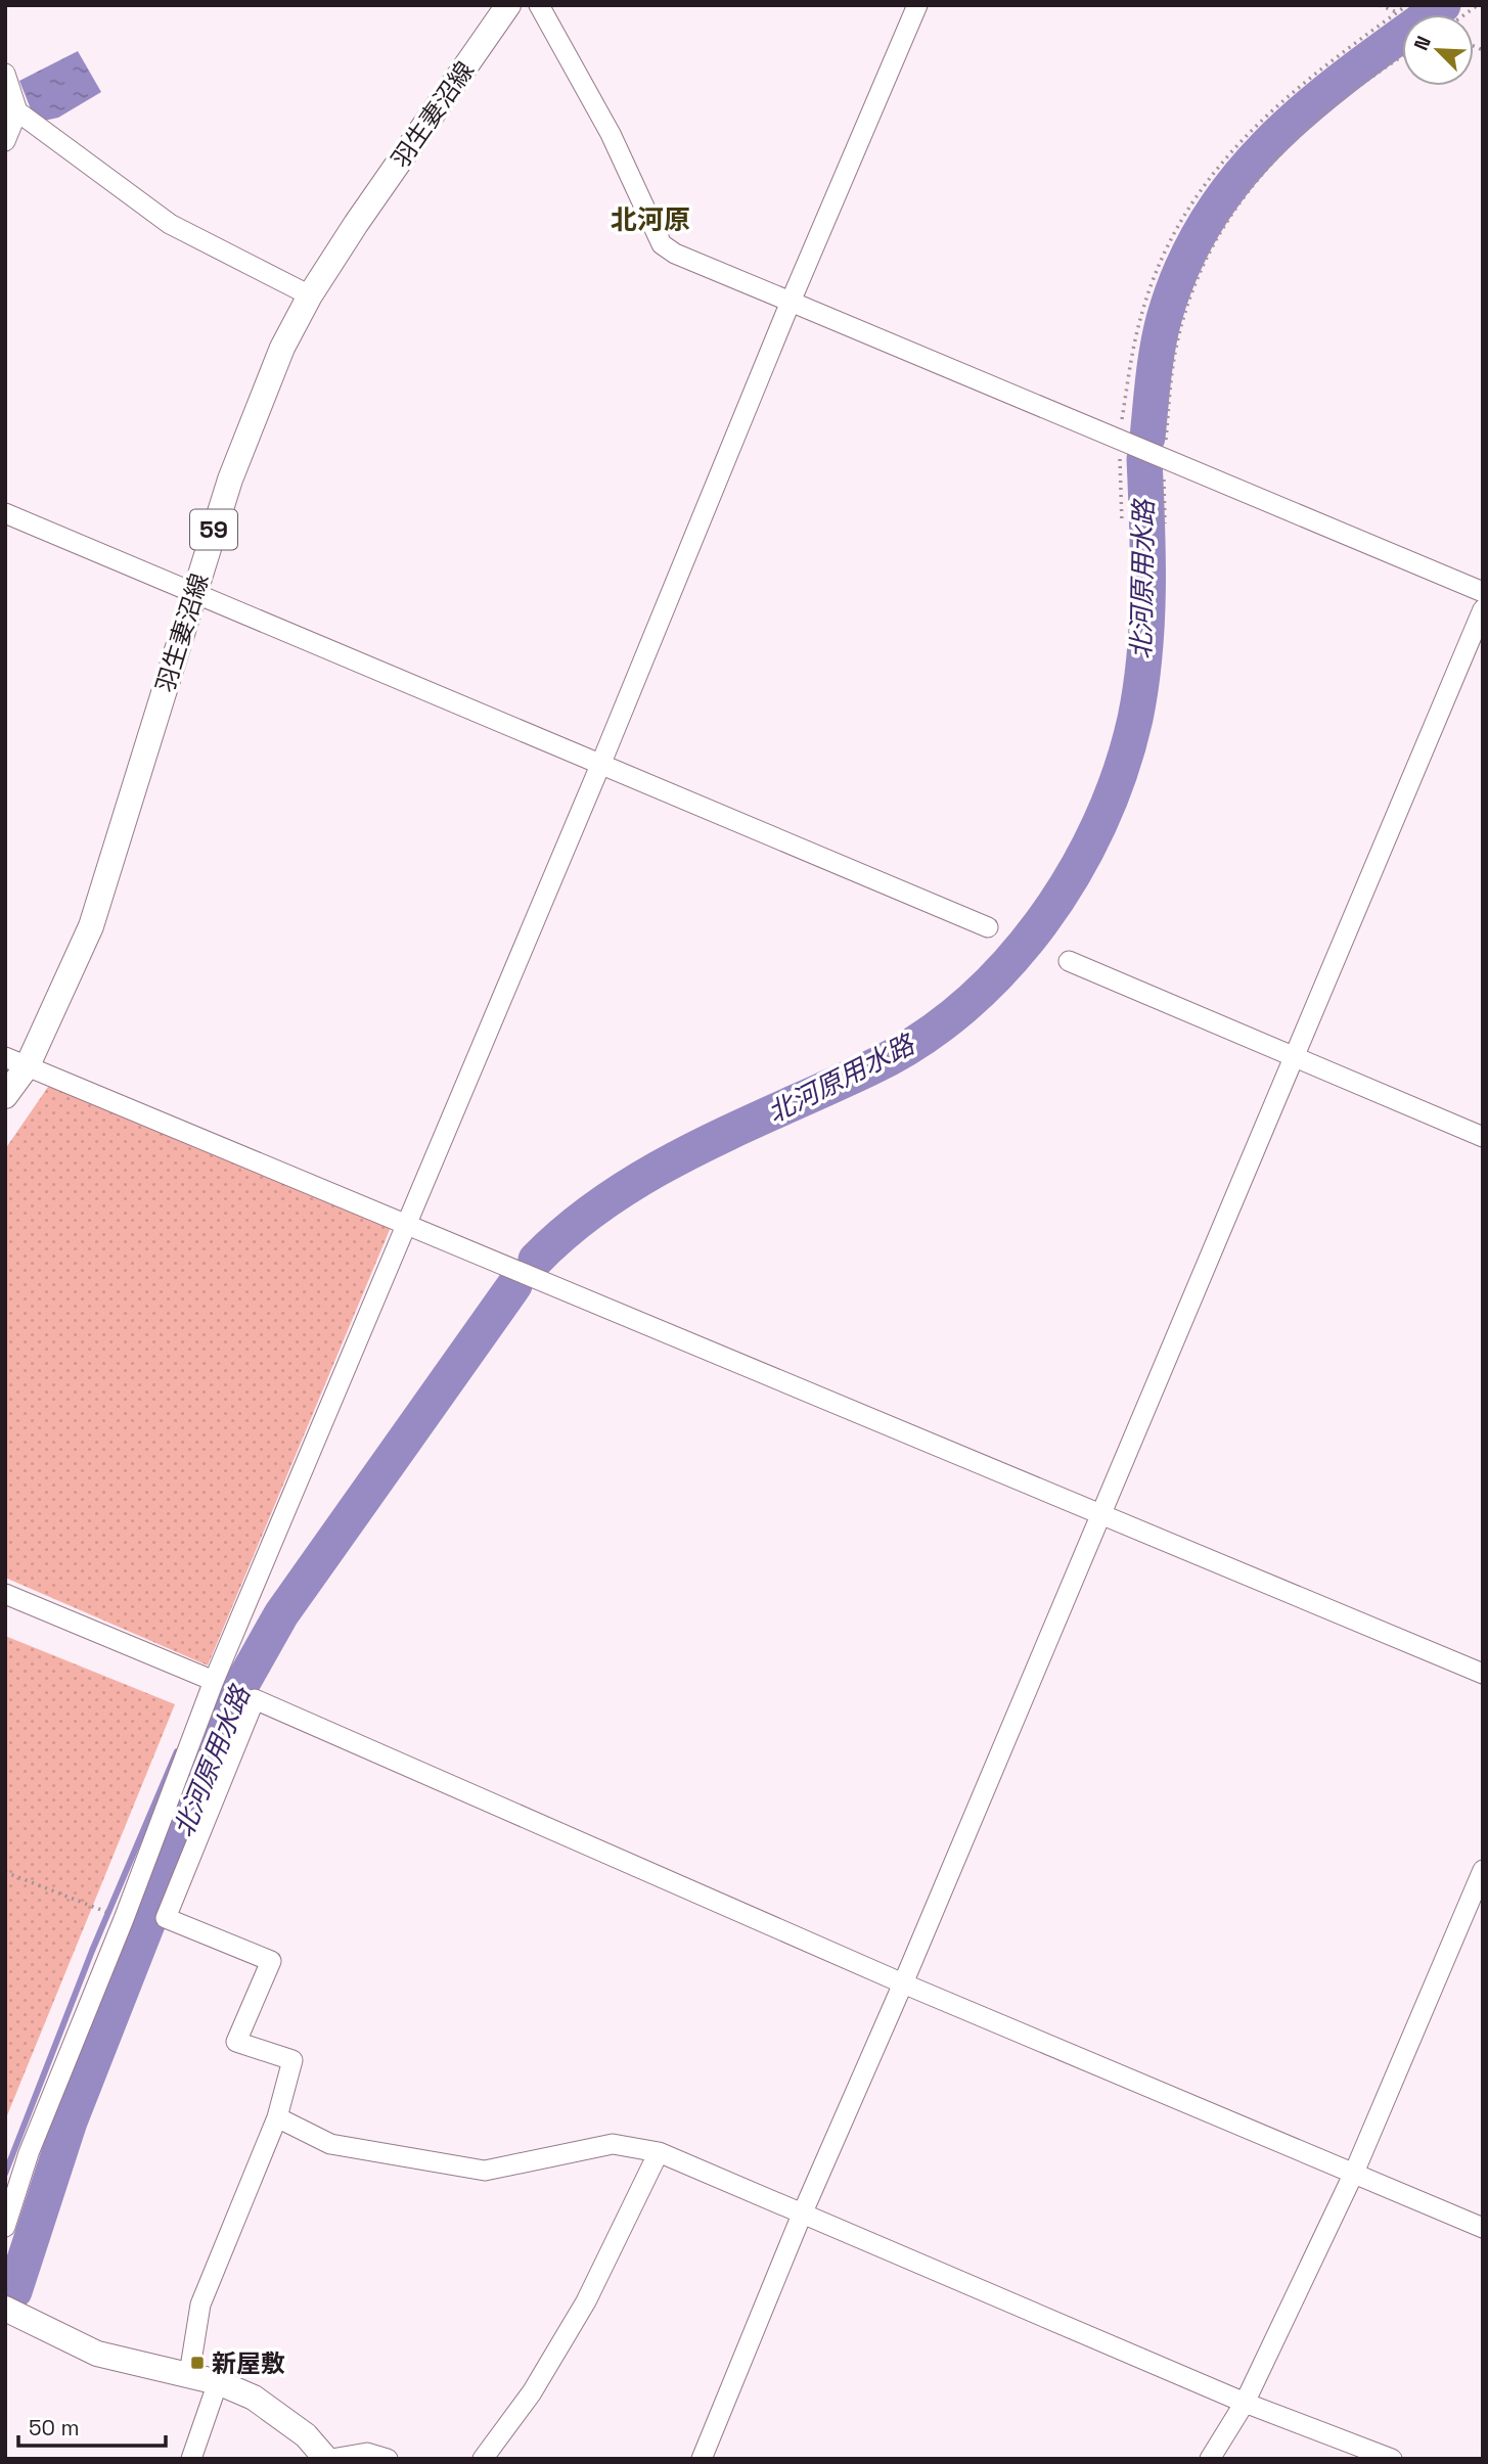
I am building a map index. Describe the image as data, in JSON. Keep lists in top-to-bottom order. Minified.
{"streets":{"main road":["羽生妻沼線","59"]},"districts":["北河原"],"water":["北河原用水路"],"places":{"transit":["新屋敷"]},"scale_bar":"50 m","north":"top left"}
